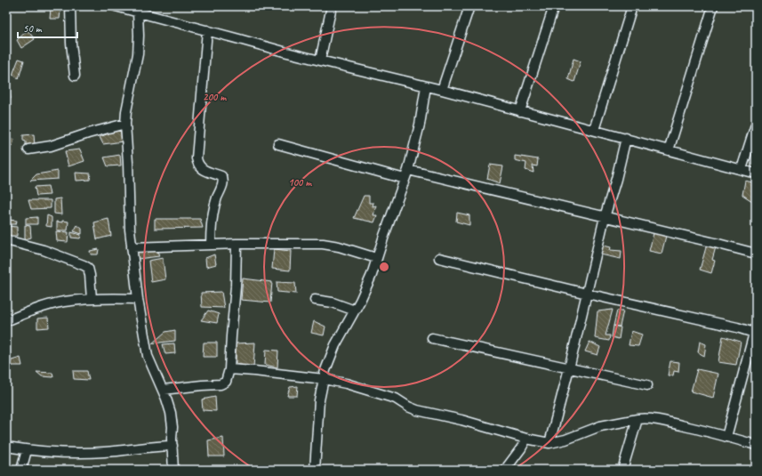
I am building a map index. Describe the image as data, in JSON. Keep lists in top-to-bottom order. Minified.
{"scale_bar":"50 m","rings":["200 m","100 m"]}
